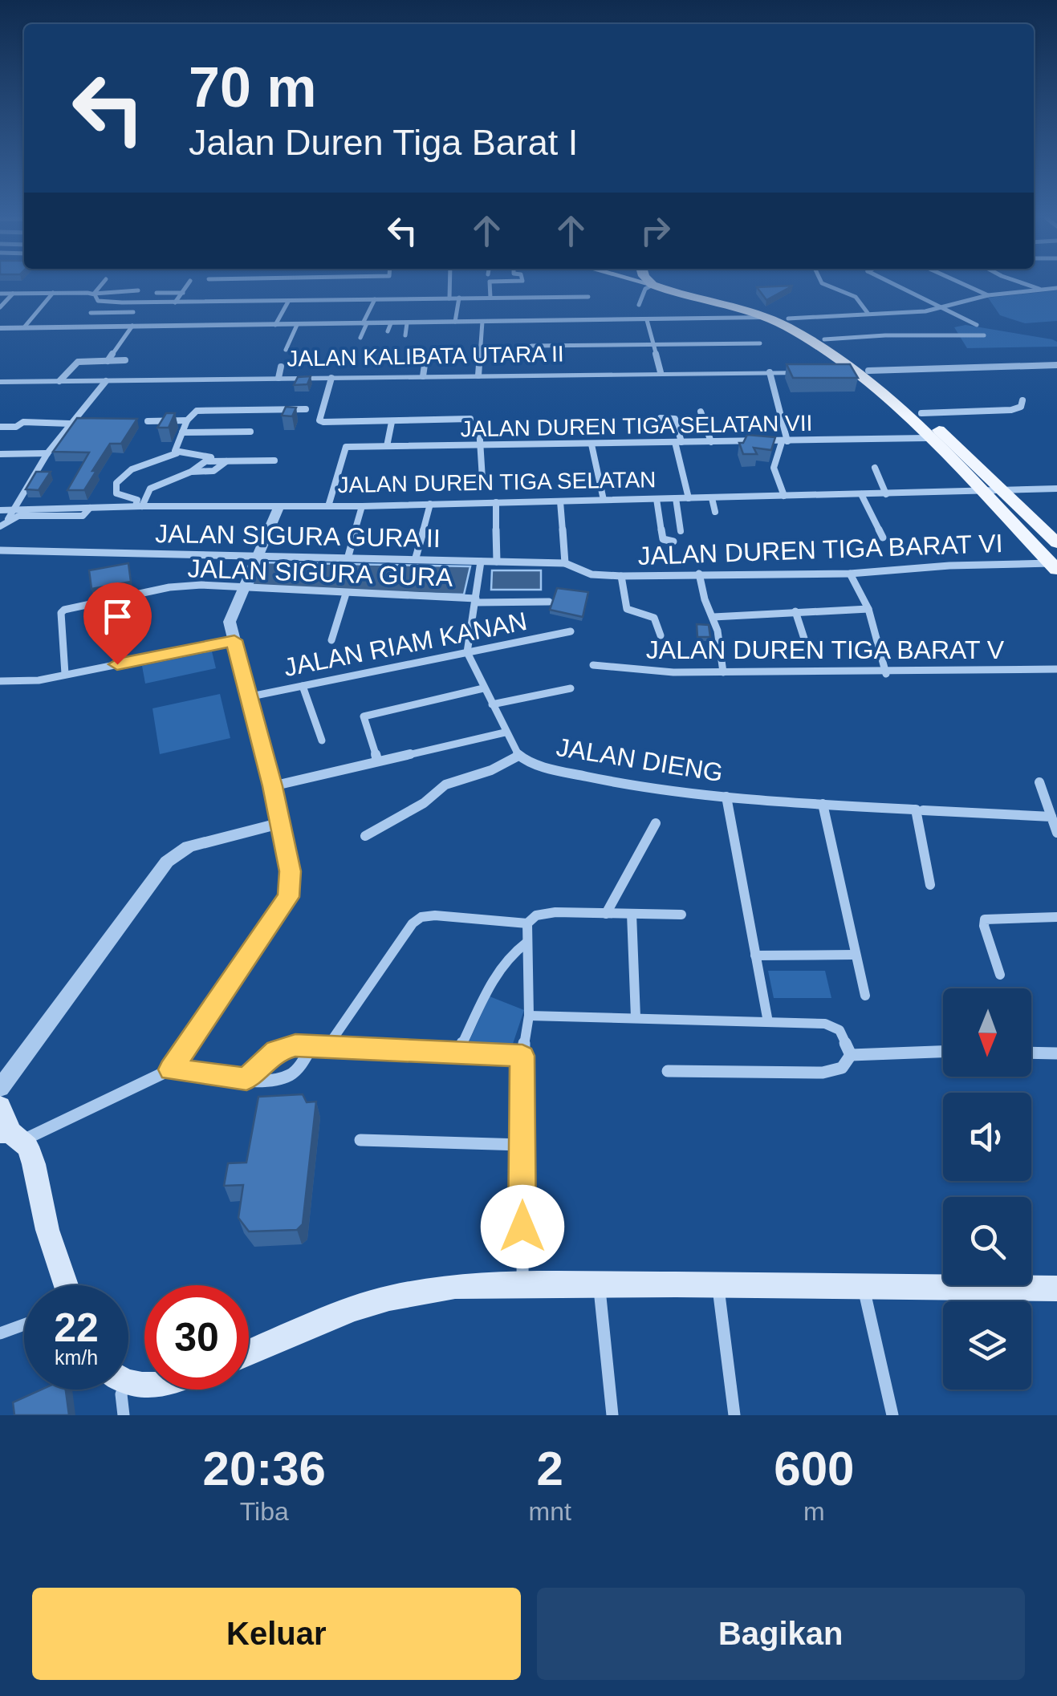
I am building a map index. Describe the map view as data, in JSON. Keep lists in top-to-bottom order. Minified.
{"streets":{"street":["JALAN KALIBATA UTARA II","JALAN DUREN TIGA SELATAN VII","JALAN DUREN TIGA SELATAN","JALAN SIGURA GURA II","JALAN DUREN TIGA BARAT VI","JALAN SIGURA GURA","JALAN RIAM KANAN","JALAN DUREN TIGA BARAT V","JALAN DIENG"]},"crossings":[["JALAN DUREN TIGA SELATAN VII","JALAN DUREN TIGA SELATAN"],["JALAN SIGURA GURA II","JALAN DUREN TIGA BARAT VI"],["JALAN RIAM KANAN","JALAN DIENG"]],"north":"bottom","page":{"turn":["70 m","Jalan Duren Tiga Barat I"],"speed":"22 km/h","limit":"30","eta":["20:36","Tiba","2","mnt","600","m"],"buttons":["Keluar","Bagikan"]}}
